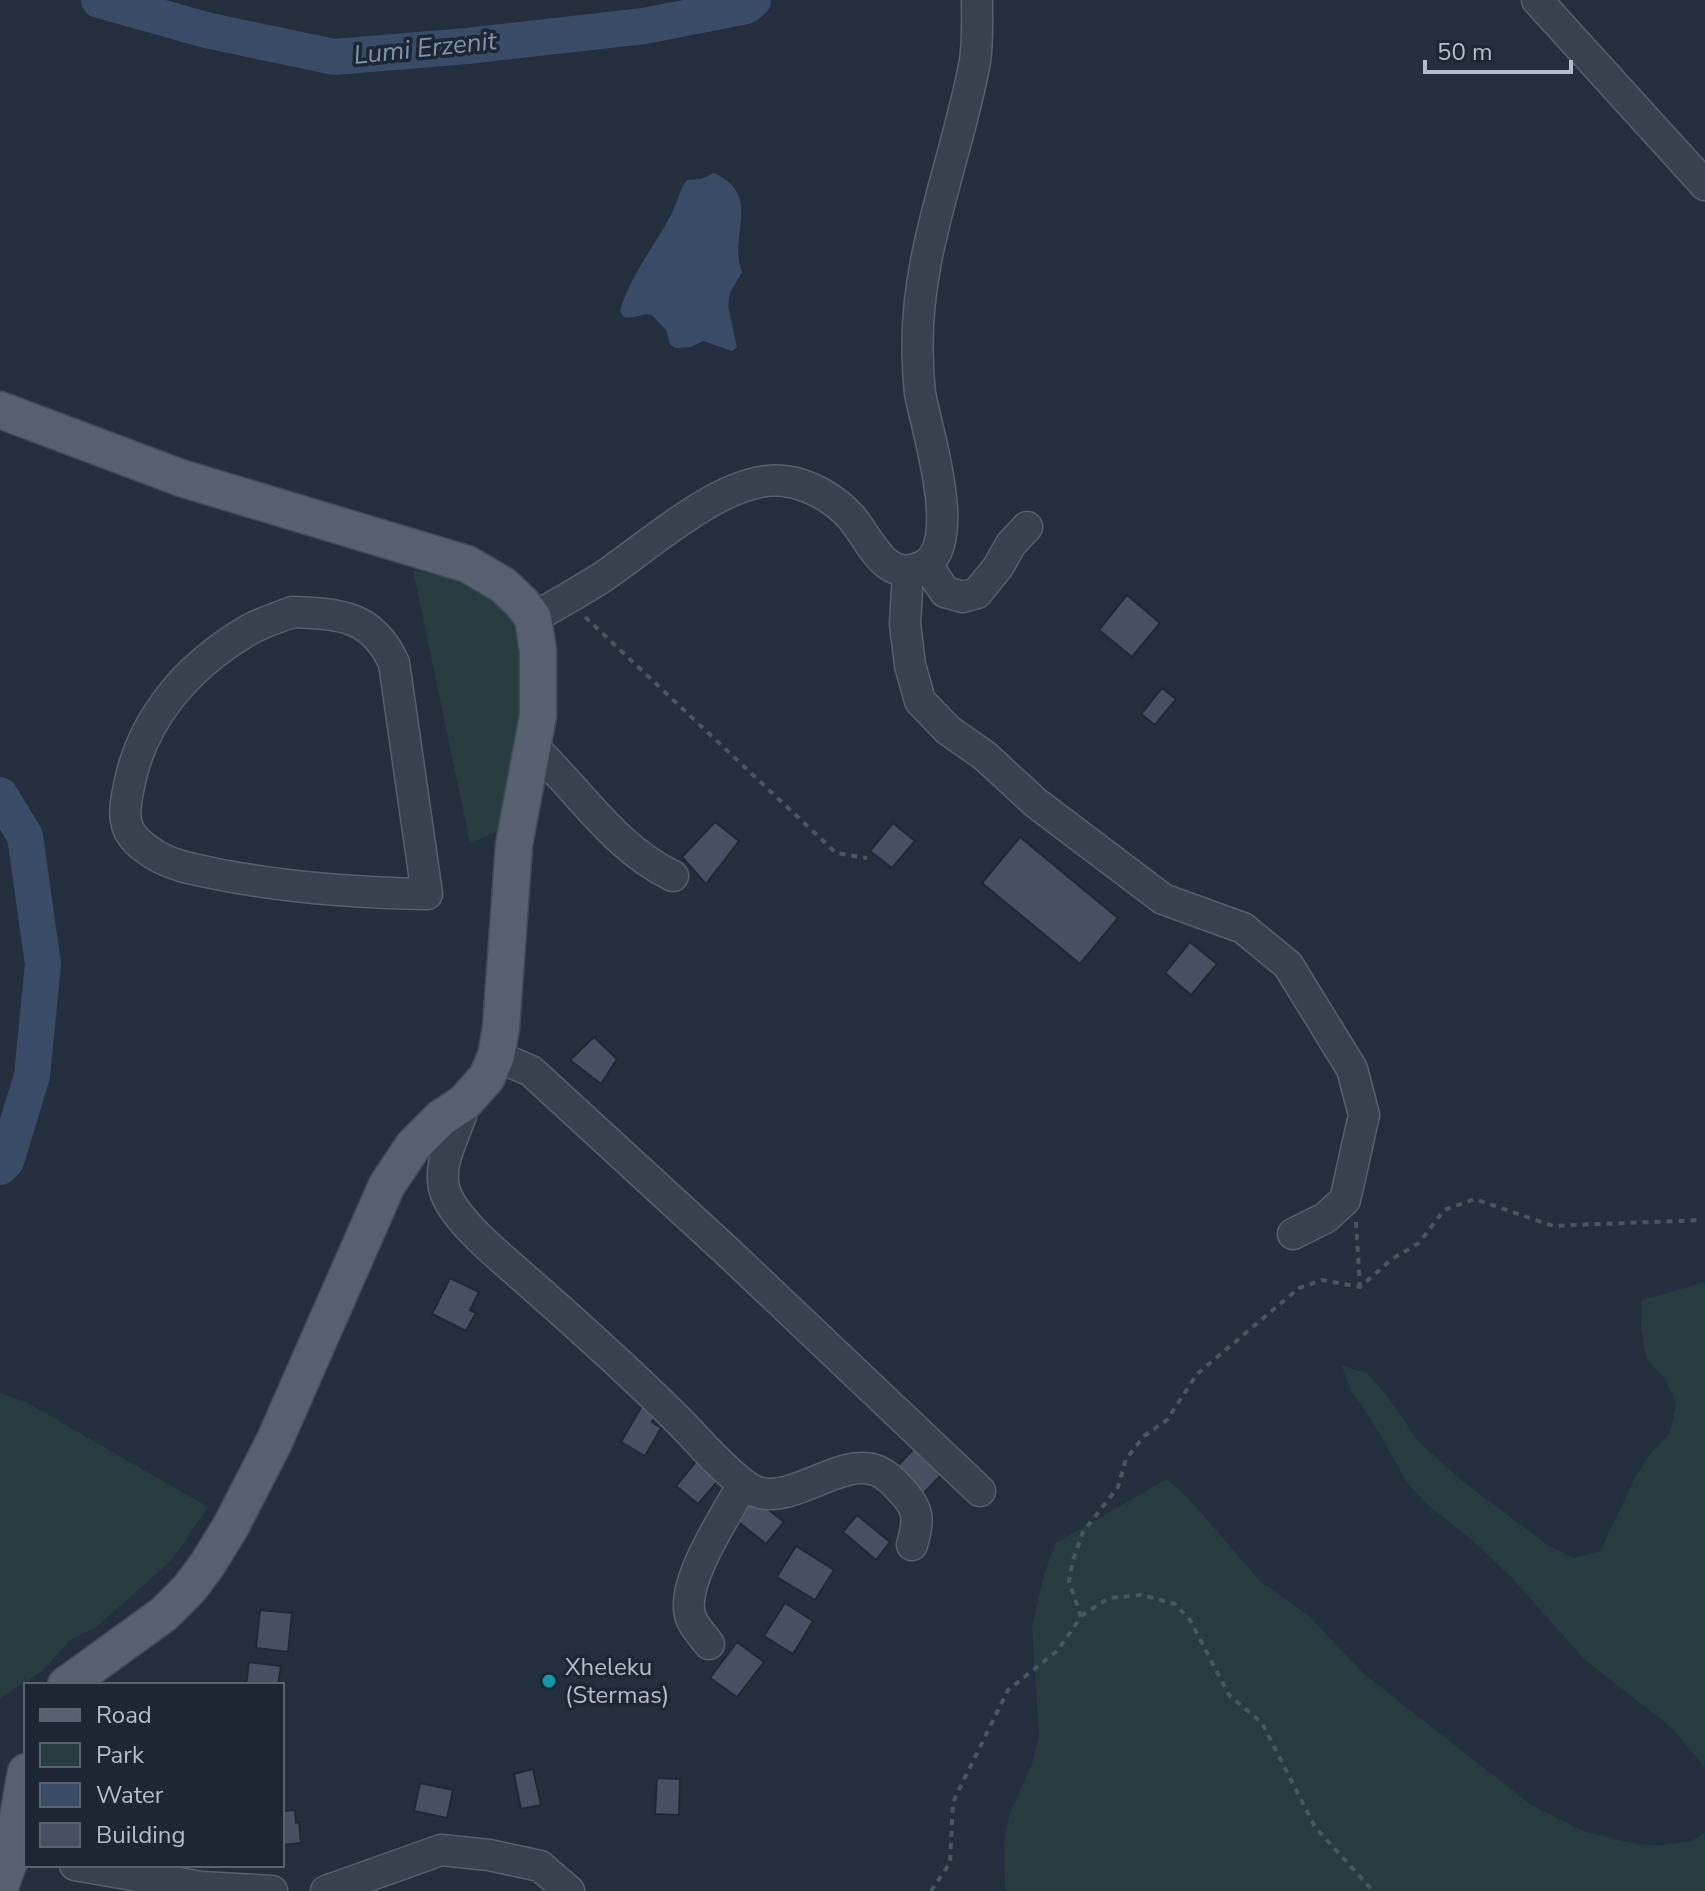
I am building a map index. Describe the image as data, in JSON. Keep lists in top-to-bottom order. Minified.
{"water":["Lumi Erzenit"],"places":["Xheleku (Stermas)"],"legend":["Road","Park","Water","Building"],"scale_bar":"50 m"}
